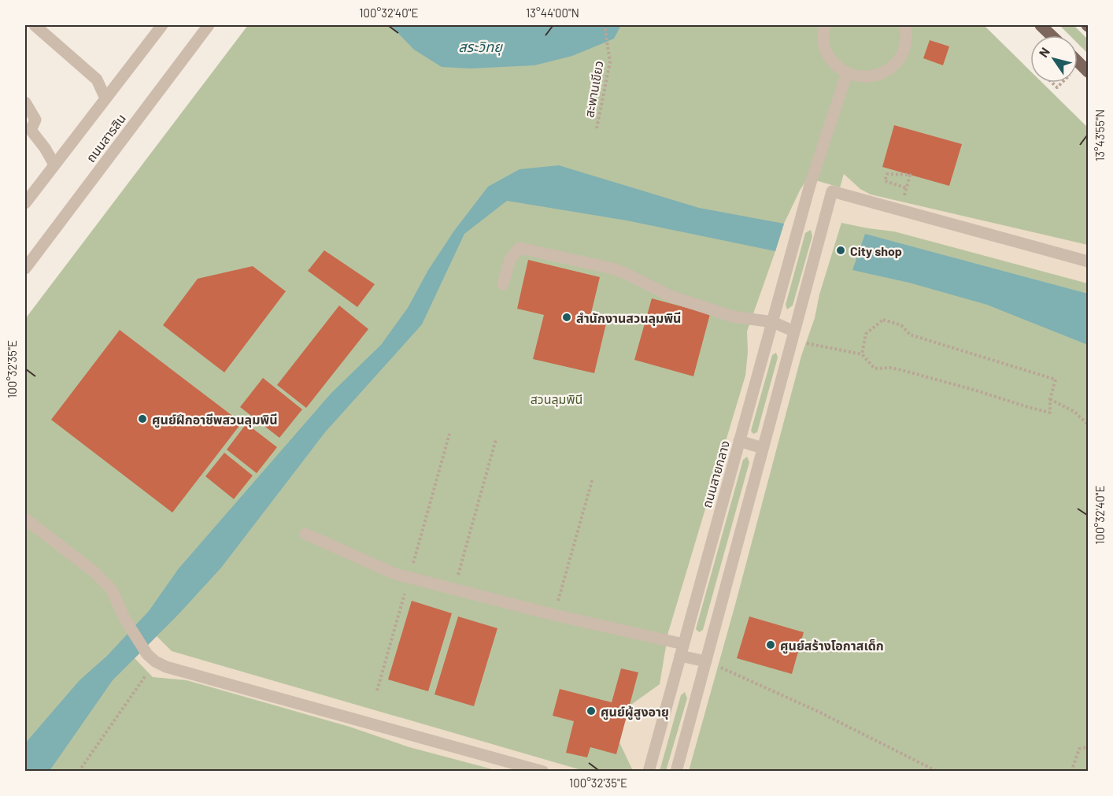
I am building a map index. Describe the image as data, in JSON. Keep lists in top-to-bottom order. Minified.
{"streets":{"street":["ถนนสารสิน","ถนนสายกลาง"],"path":["สะพานเขียว"]},"water":["สระวิทยุ"],"parks":["สวนลุมพินี"],"places":["City shop","สำนักงานสวนลุมพินี","ศูนย์ฝึกอาชีพสวนลุมพินี","ศูนย์สร้างโอกาสเด็ก","ศูนย์ผู้สูงอายุ"],"north":"top left","coordinates":["100°32'40\"E","13°44'00\"N","13°43'55\"N","100°32'35\"E"]}
